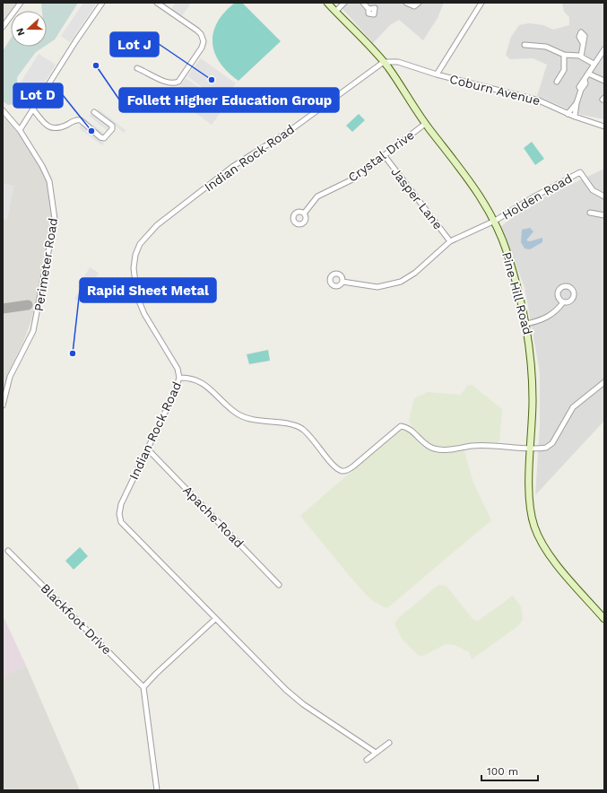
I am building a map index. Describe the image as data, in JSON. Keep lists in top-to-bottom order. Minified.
{"streets":{"street":["Coburn Avenue","Crystal Drive","Indian Rock Road","Holden Road","Jasper Lane","Perimeter Road","Pine Hill Road","Apache Road","Blackfoot Drive"]},"crossings":[["Coburn Avenue","Indian Rock Road"],["Coburn Avenue","Pine Hill Road"],["Crystal Drive","Jasper Lane"],["Crystal Drive","Pine Hill Road"],["Indian Rock Road","Pine Hill Road"],["Indian Rock Road","Apache Road"],["Holden Road","Jasper Lane"],["Holden Road","Pine Hill Road"]],"places":["Follett Higher Education Group","Lot J","Lot D","Rapid Sheet Metal"],"scale_bar":"100 m","north":"left"}
